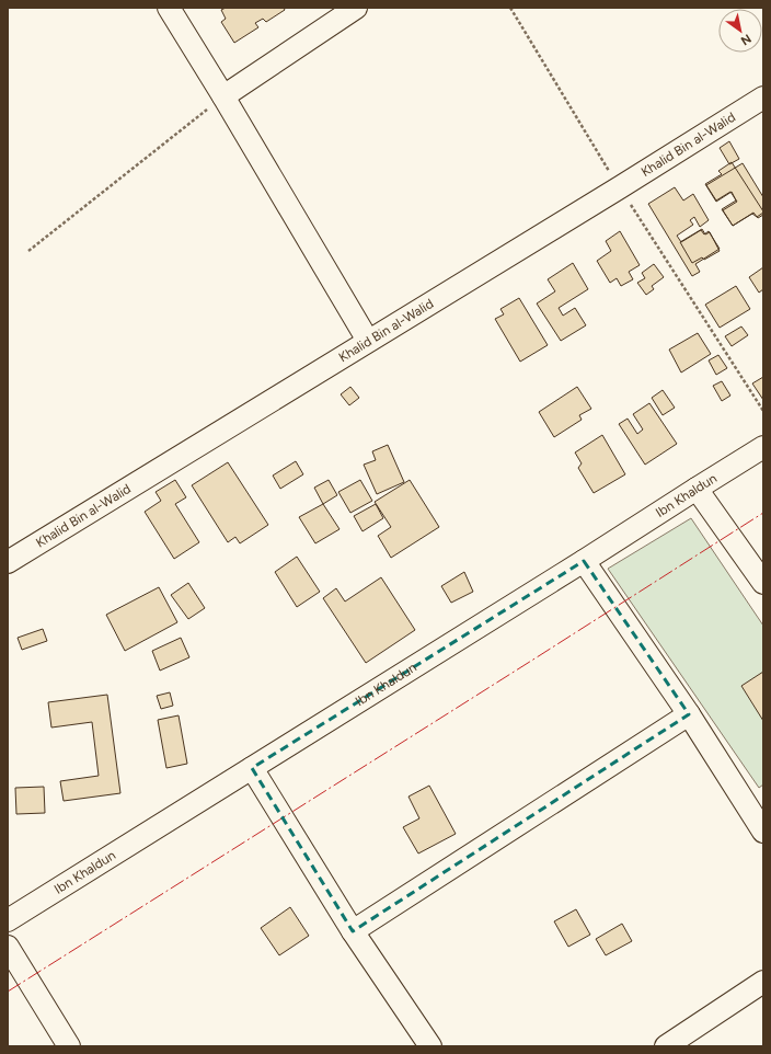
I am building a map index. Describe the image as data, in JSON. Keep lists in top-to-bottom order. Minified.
{"streets":{"street":["Khalid Bin al-Walid","Ibn Khaldun"]},"north":"bottom right"}
